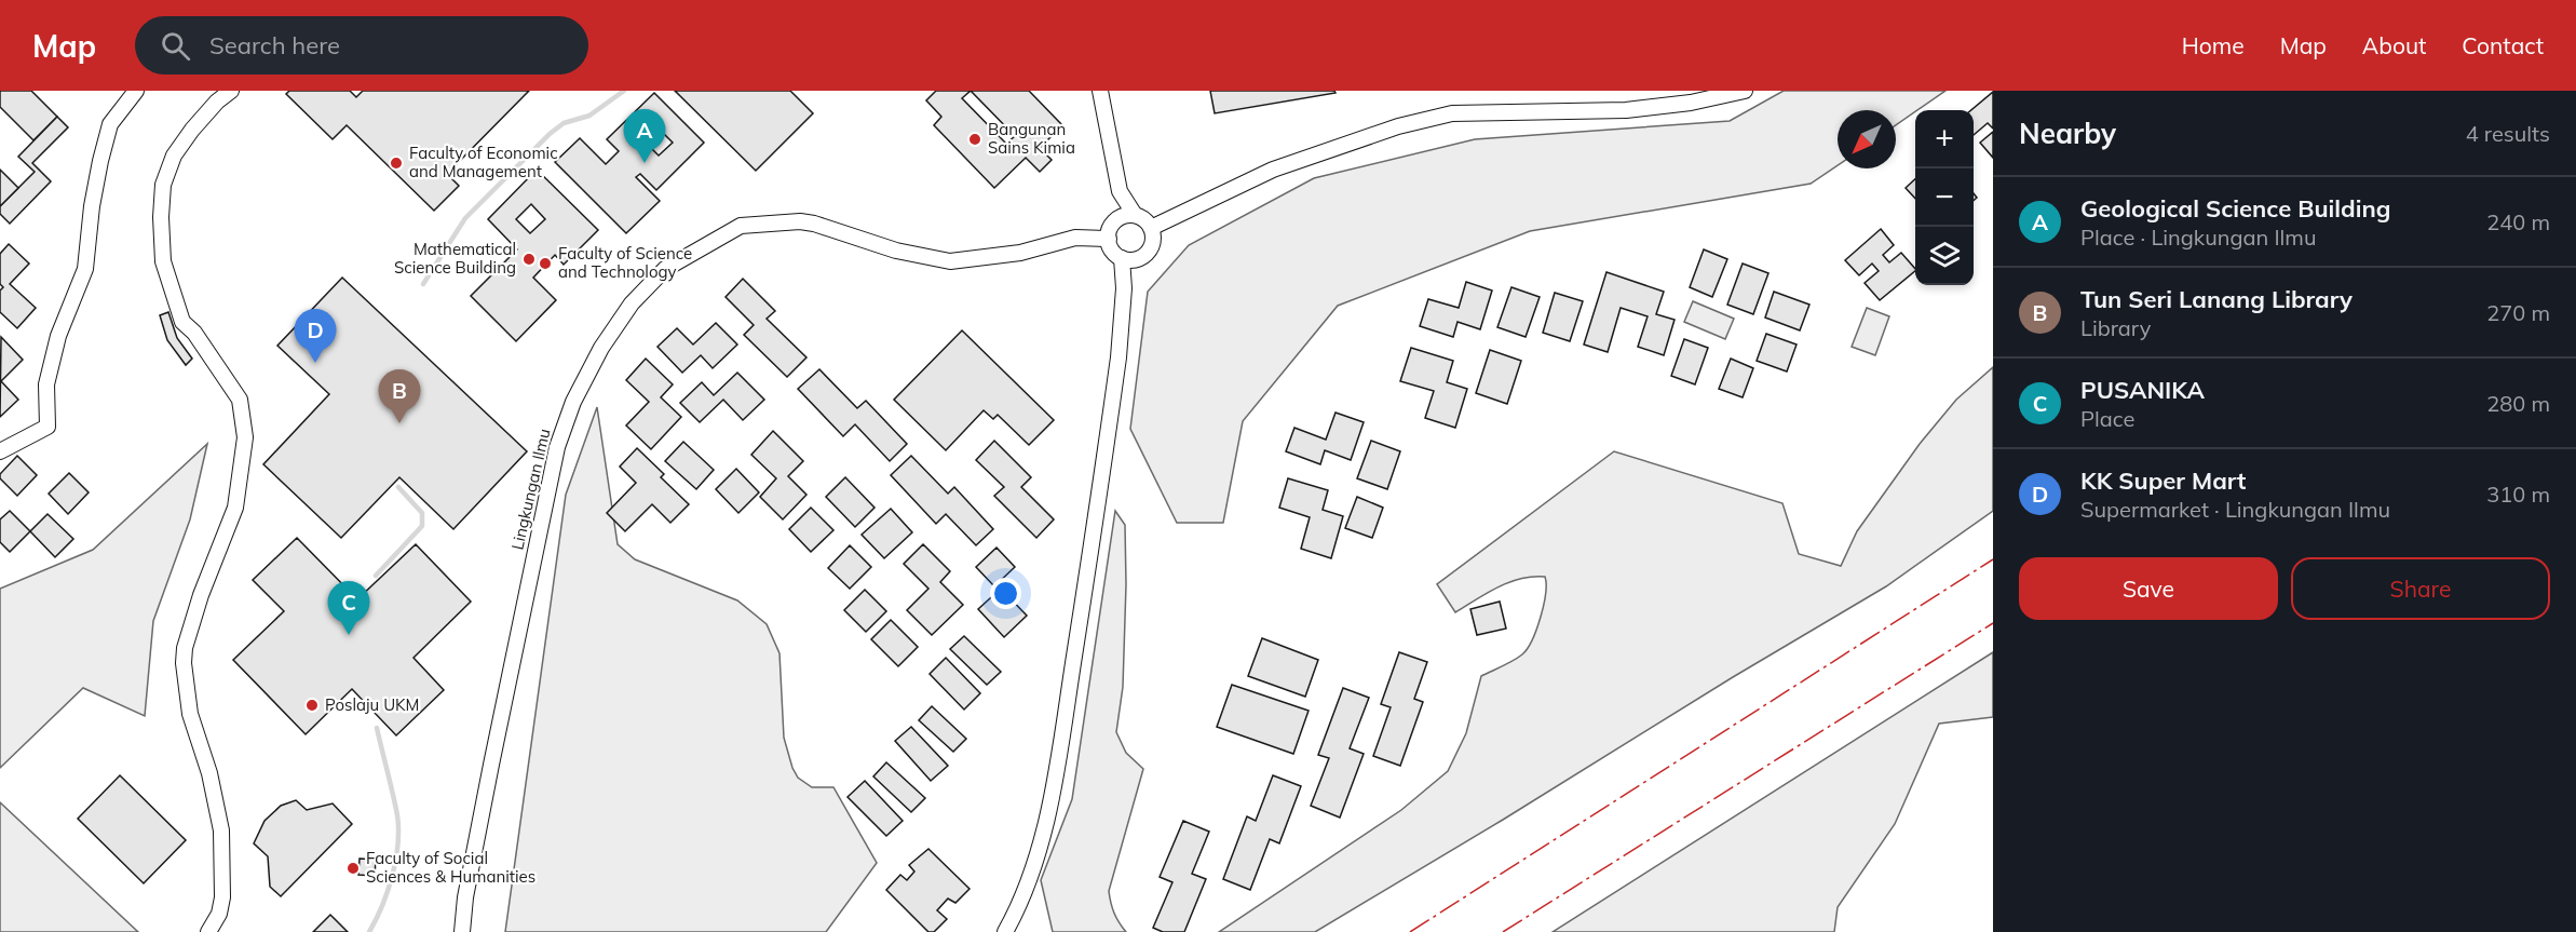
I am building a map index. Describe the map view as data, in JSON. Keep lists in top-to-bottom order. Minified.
{"streets":{"street":["Lingkungan Ilmu"]},"places":["Bangunan Sains Kimia","Faculty of Economic and Management","Mathematical Science Building","Faculty of Science and Technology","Poslaju UKM","Faculty of Social Sciences & Humanities"],"north":"bottom left","page":{"header":"Map","search":"Search here","nav":["Home","Map","About","Contact"],"heading":["Nearby","4 results"],"pins":["A","D","B","C"],"map_buttons":["+","−"],"list":[{"mark":"A","name":"Geological Science Building","note":"Place · Lingkungan Ilmu","value":"240 m"},{"mark":"B","name":"Tun Seri Lanang Library","note":"Library","value":"270 m"},{"mark":"C","name":"PUSANIKA","note":"Place","value":"280 m"},{"mark":"D","name":"KK Super Mart","note":"Supermarket · Lingkungan Ilmu","value":"310 m"}],"buttons":["Save","Share"]}}
